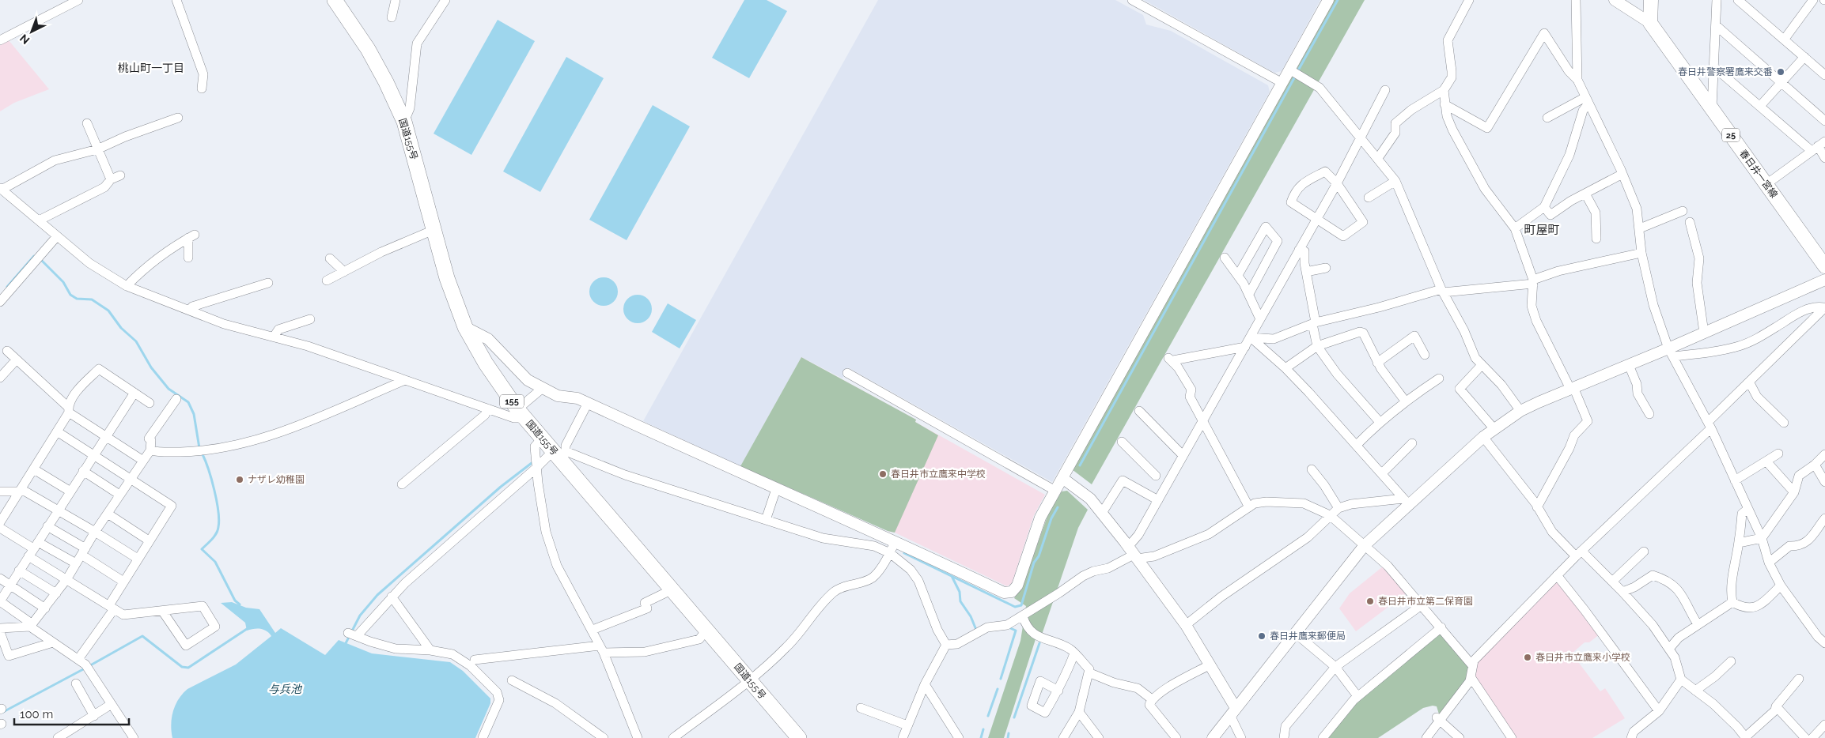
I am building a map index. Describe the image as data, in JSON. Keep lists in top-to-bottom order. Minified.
{"streets":{"highway":["国道155号","155"],"main road":["25","春日井一宮線"]},"districts":["桃山町一丁目","町屋町"],"water":["与兵池"],"places":["春日井警察署鷹来交番","春日井市立鷹来中学校","ナザレ幼稚園","春日井市立第二保育園","春日井鷹来郵便局","春日井市立鷹来小学校"],"scale_bar":"100 m","north":"bottom left"}
